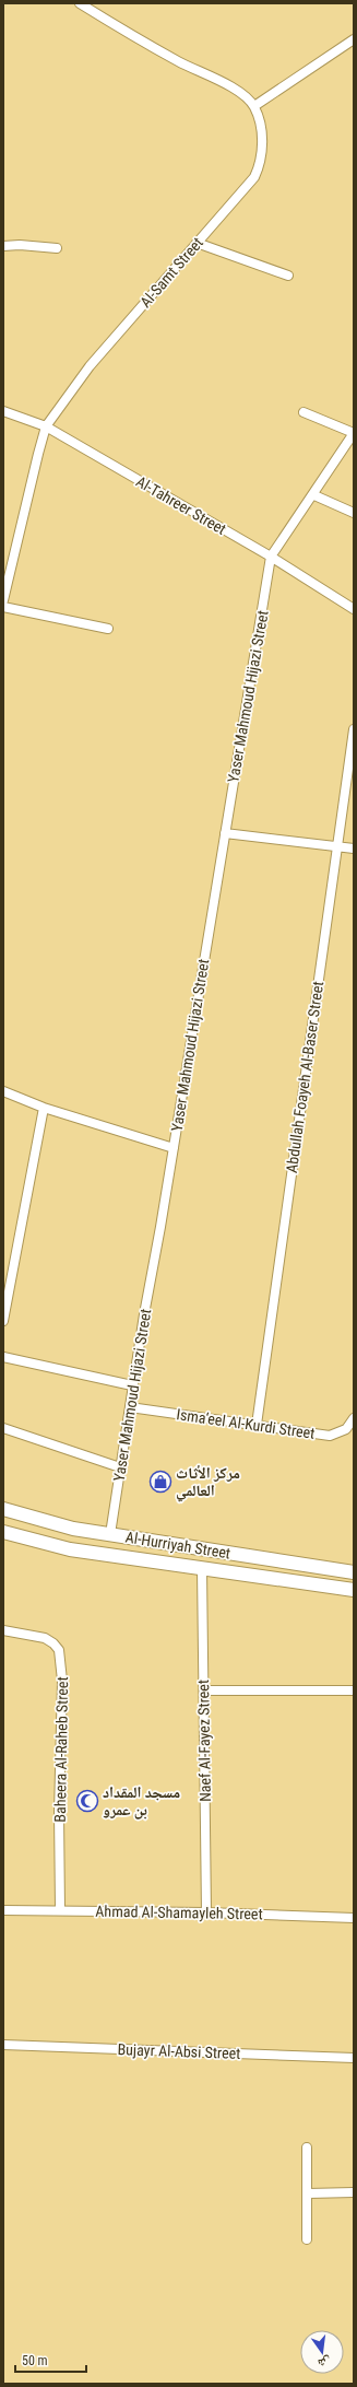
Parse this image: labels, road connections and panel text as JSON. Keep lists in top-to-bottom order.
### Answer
{
  "streets": {
    "highway": ["Al-Hurriyah Street"],
    "street": [
      "Al-Samt Street",
      "Al-Tahreer Street",
      "Yaser Mahmoud Hijazi Street",
      "Abdullah Foayeh Al-Baser Street",
      "Isma‘eel Al-Kurdi Street",
      "Naef Al-Fayez Street",
      "Baheera Al-Raheb Street",
      "Ahmad Al-Shamayleh Street",
      "Bujayr Al-Absi Street"
    ]
  },
  "crossings": [
    ["Al-Samt Street", "Al-Tahreer Street"],
    ["Al-Tahreer Street", "Yaser Mahmoud Hijazi Street"],
    ["Yaser Mahmoud Hijazi Street", "Isma‘eel Al-Kurdi Street"],
    ["Yaser Mahmoud Hijazi Street", "Al-Hurriyah Street"],
    ["Abdullah Foayeh Al-Baser Street", "Isma‘eel Al-Kurdi Street"],
    ["Al-Hurriyah Street", "Naef Al-Fayez Street"],
    ["Naef Al-Fayez Street", "Ahmad Al-Shamayleh Street"],
    ["Baheera Al-Raheb Street", "Ahmad Al-Shamayleh Street"]
  ],
  "places": {
    "shop": ["مركز الأثاث العالمي"],
    "mosque": ["مسجد المقداد بن عمرو"]
  },
  "scale_bar": "50 m",
  "north": "bottom"
}
